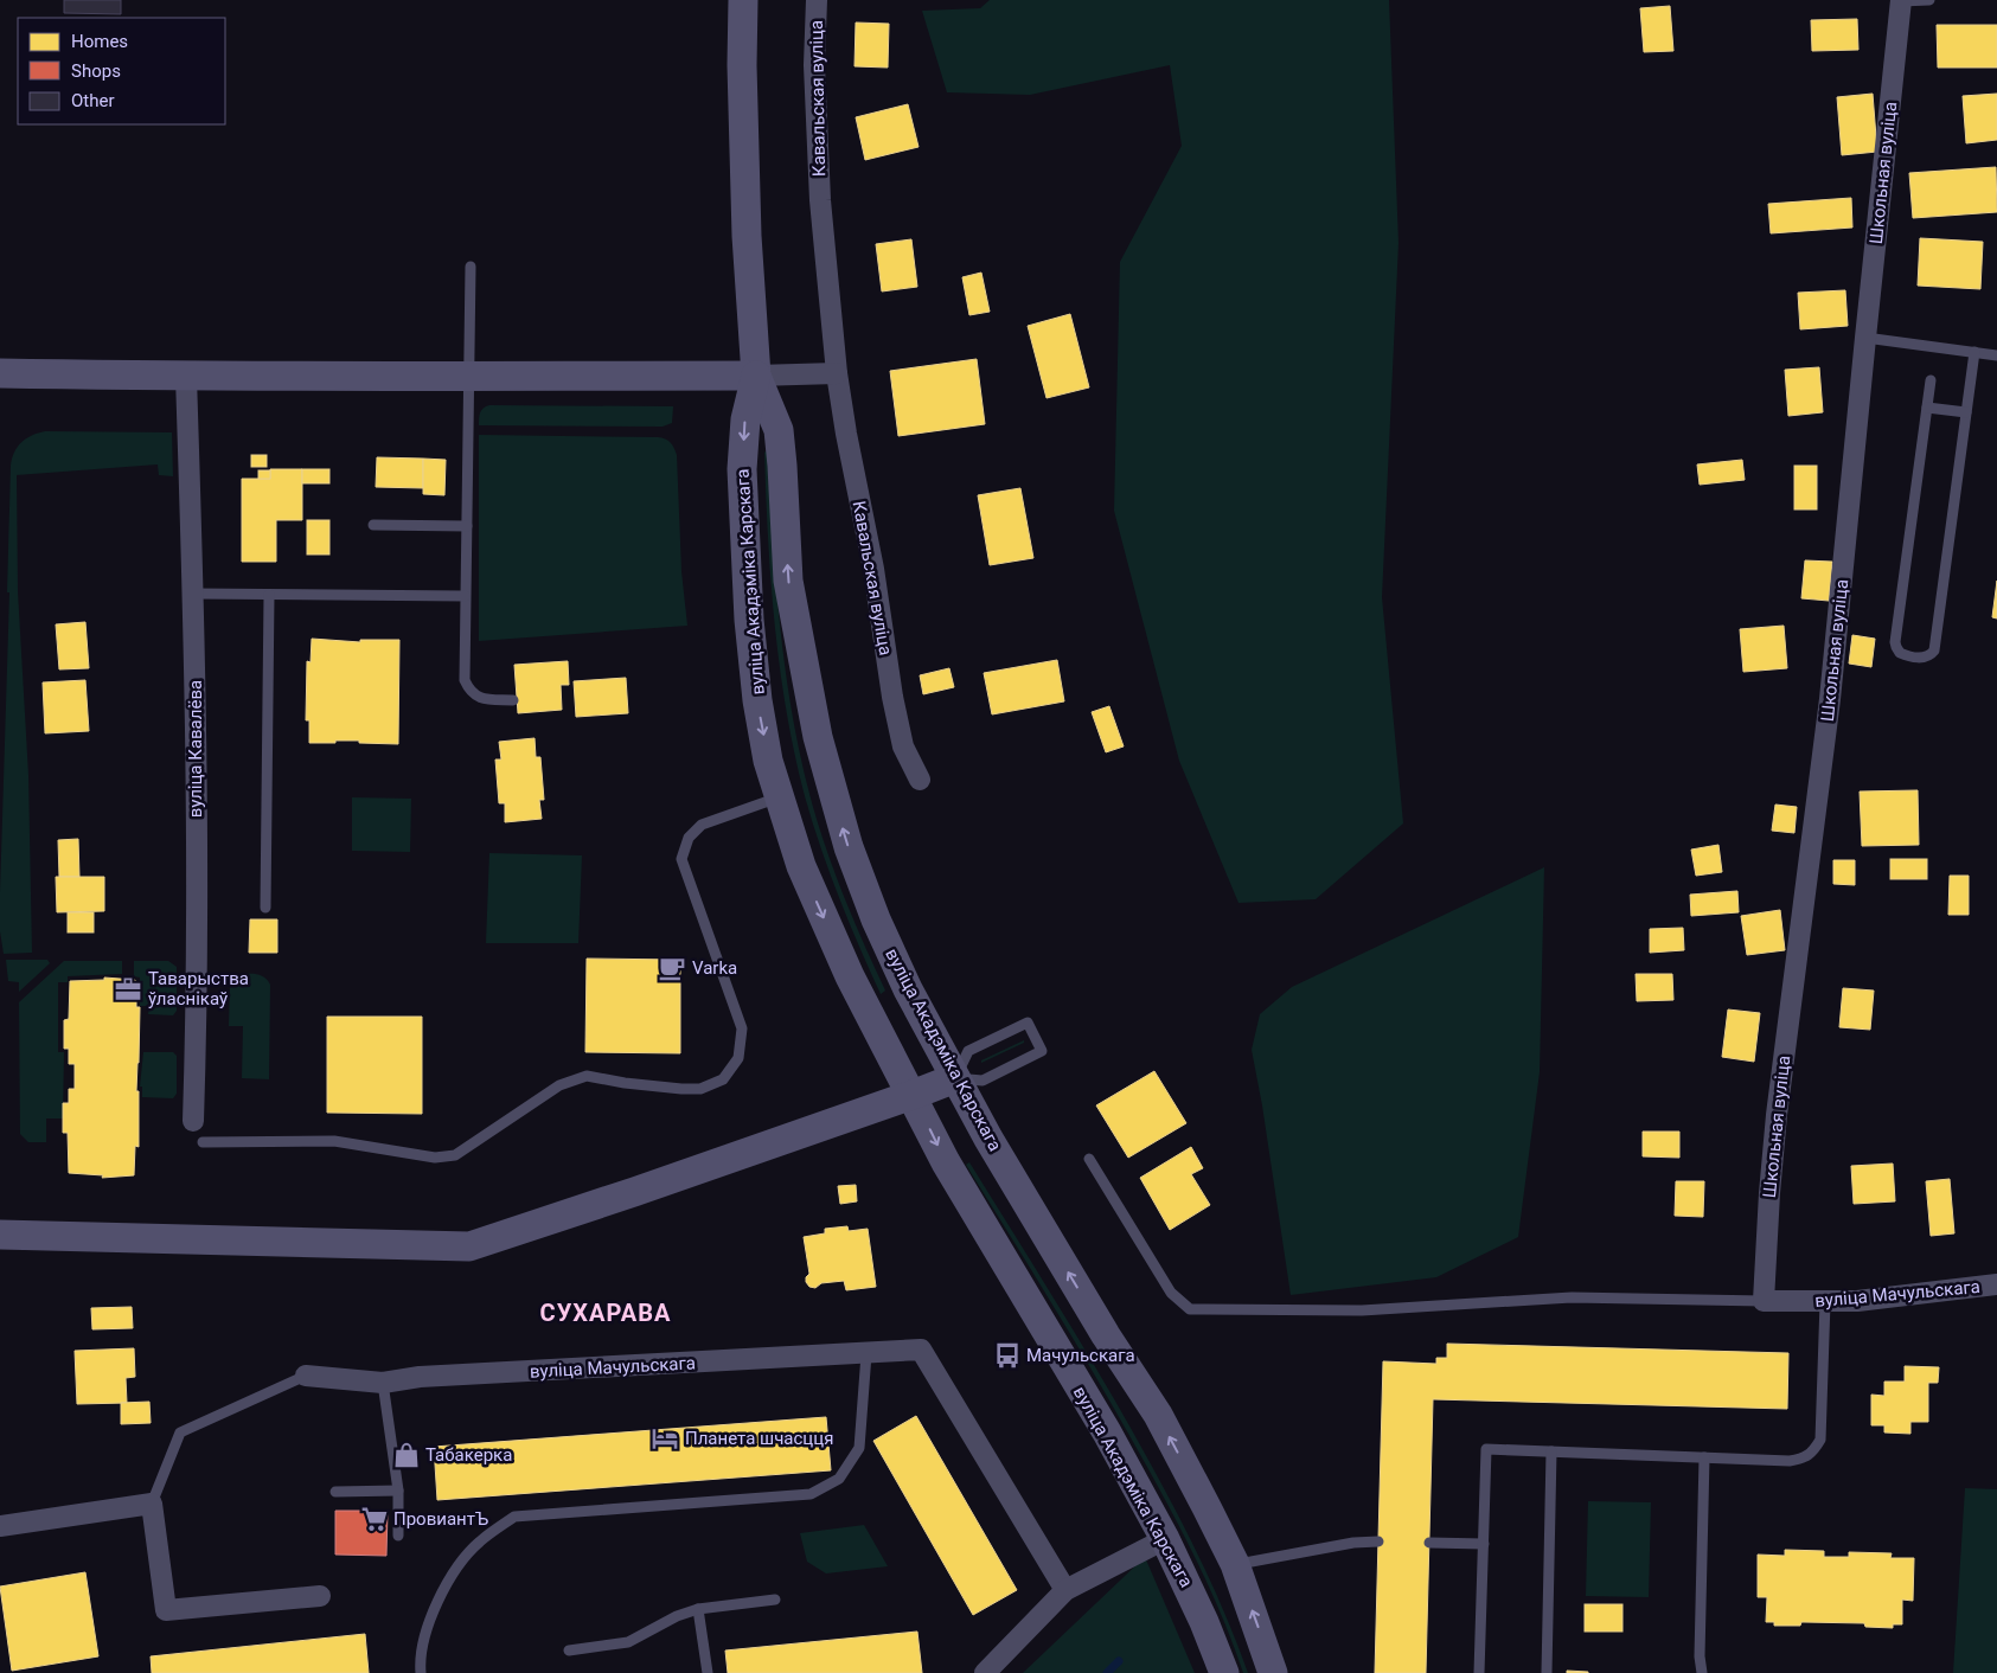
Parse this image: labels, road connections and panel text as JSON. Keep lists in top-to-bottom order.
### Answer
{
  "streets": {
    "main road": ["вуліца Акадэміка Карскага"],
    "street": [
      "Кавальская вуліца",
      "Школьная вуліца",
      "вуліца Кавалёва",
      "вуліца Мачульскага"
    ]
  },
  "crossings": [
    ["Школьная вуліца", "вуліца Мачульскага"]
  ],
  "districts": ["СУХАРАВА"],
  "places": {
    "cafe": ["Varka"],
    "office": ["Таварыства ўласнікаў"],
    "bus stop": ["Мачульскага"],
    "hotel": ["Планета шчасцця"],
    "shop": ["Табакерка"],
    "supermarket": ["ПровиантЪ"]
  },
  "legend": ["Homes", "Shops", "Other"]
}
